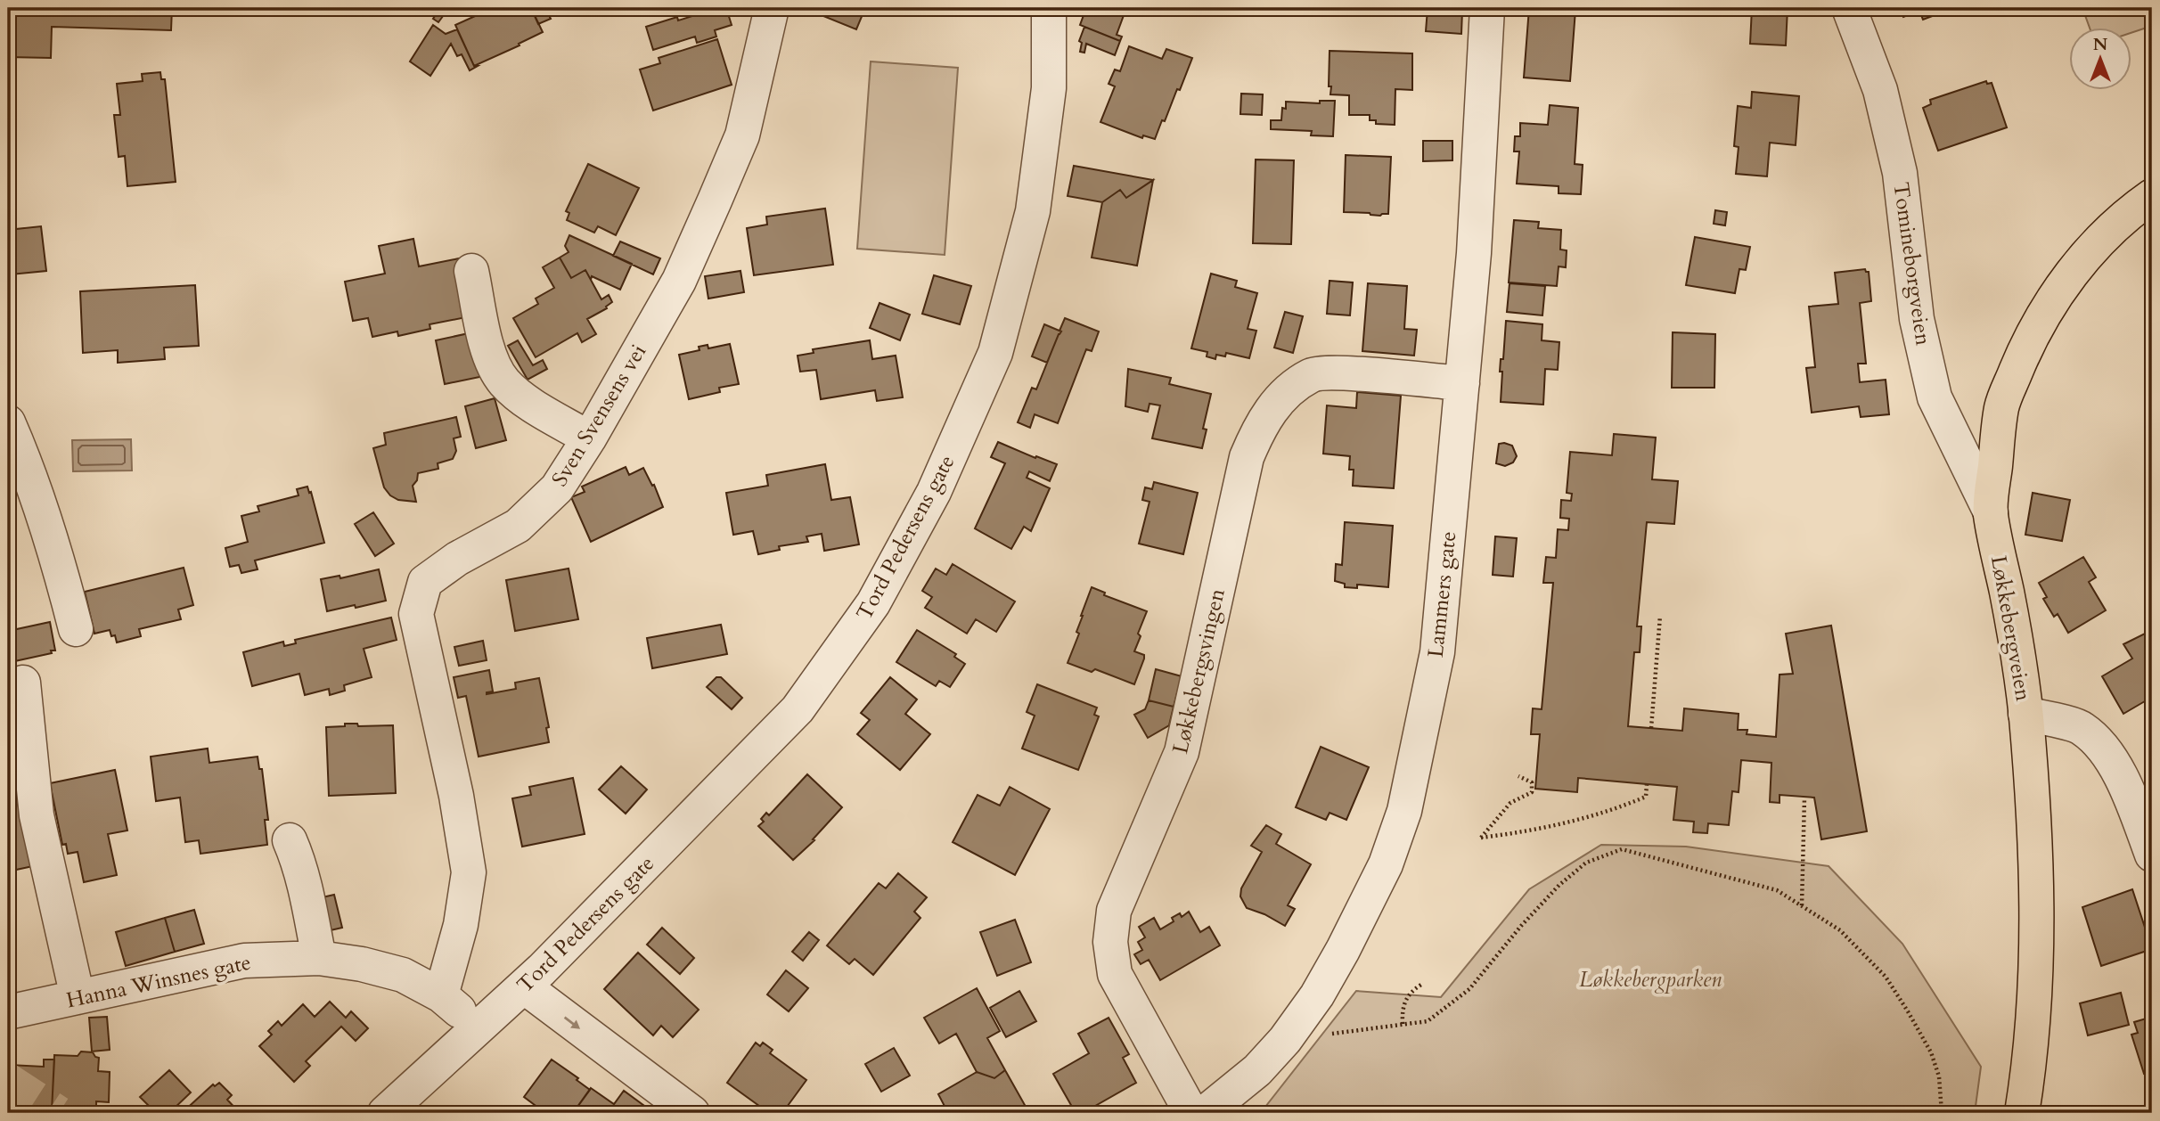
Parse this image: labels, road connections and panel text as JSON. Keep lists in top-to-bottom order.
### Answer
{
  "streets": {
    "main road": ["Løkkebergveien"],
    "street": [
      "Tomineborgveien",
      "Sven Svensens vei",
      "Tord Pedersens gate",
      "Lammers gate",
      "Løkkebergsvingen",
      "Hanna Winsnes gate"
    ]
  },
  "crossings": [
    ["Tomineborgveien", "Løkkebergveien"],
    ["Sven Svensens vei", "Hanna Winsnes gate"],
    ["Tord Pedersens gate", "Hanna Winsnes gate"],
    ["Lammers gate", "Løkkebergsvingen"]
  ],
  "parks": ["Løkkebergparken"],
  "north": "top"
}
